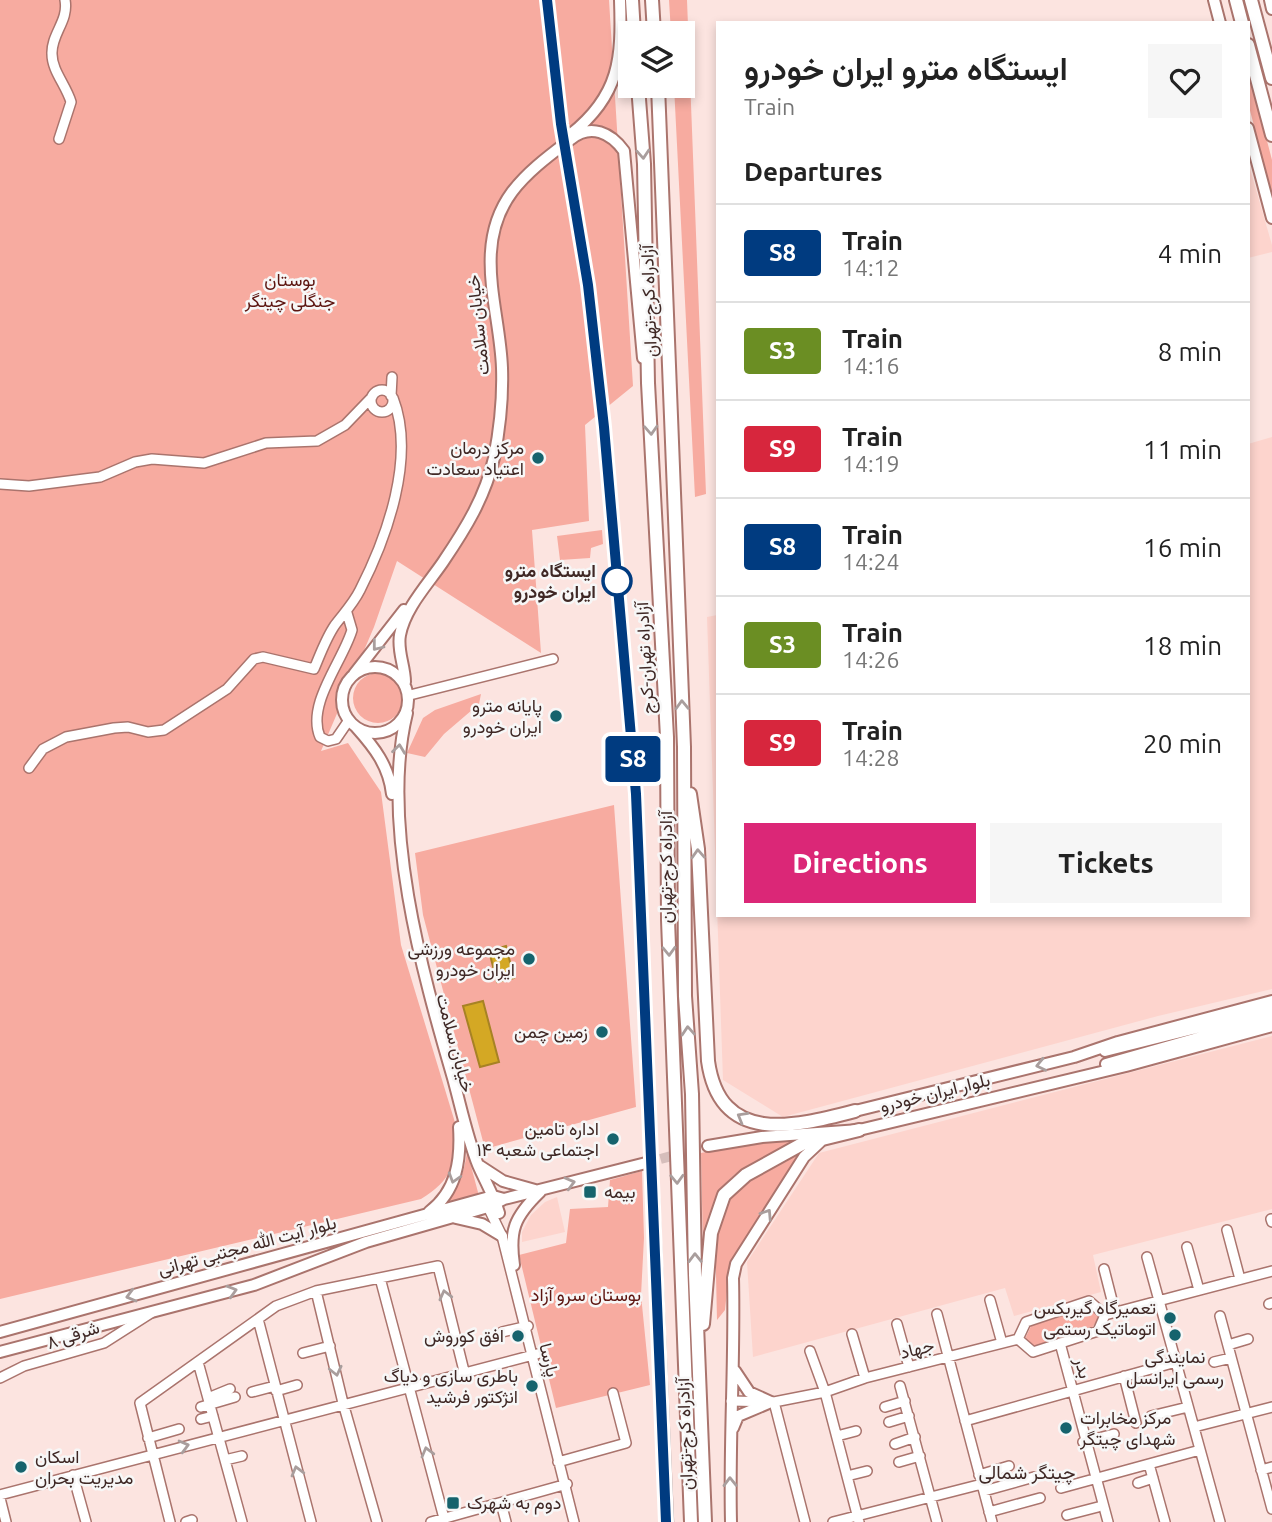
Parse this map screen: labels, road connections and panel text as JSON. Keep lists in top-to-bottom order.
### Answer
{
  "streets": {
    "highway": ["آزادراه کرج-تهران", "آزادراه تهران-کرج"],
    "main road": ["خیابان سلامت", "بلوار ایران خودرو", "بلوار آیت الله مجتبی تهرانی"],
    "street": [
      "۸ شرقی",
      "جهاد",
      "پارسا",
      "بدر"
    ]
  },
  "crossings": [
    ["خیابان سلامت", "آزادراه تهران-کرج"],
    ["خیابان سلامت", "بلوار آیت الله مجتبی تهرانی"],
    ["خیابان سلامت", "پارسا"],
    ["بلوار آیت الله مجتبی تهرانی", "۸ شرقی"],
    ["بلوار آیت الله مجتبی تهرانی", "پارسا"]
  ],
  "one_way": ["آزادراه کرج-تهران", "آزادراه تهران-کرج"],
  "districts": ["چیتگر شمالی"],
  "parks": ["بوستان جنگلی چیتگر", "بوستان سرو آزاد"],
  "places": {
    "other": [
      "مرکز درمان اعتیاد سعادت",
      "ایستگاه مترو ایران خودرو",
      "پایانه مترو ایران خودرو",
      "مجموعه ورزشی ایران خودرو",
      "زمین چمن",
      "اداره تامین اجتماعی شعبه ۱۴",
      "تعمیرگاه گیربکس اتوماتیک رستمی",
      "نمایندگی رسمی ایرانسل",
      "افق کوروش",
      "باطری سازی و دیاگ انژکتور فرشید",
      "مرکز مخابرات شهدای چیتگر",
      "اسکان مدیریت بحران"
    ],
    "transit": ["بیمه", "دوم به شهرک"]
  },
  "page": {
    "on_map": "S8",
    "heading": [
      ["ایستگاه مترو ایران خودرو", "Train"],
      "Departures"
    ],
    "list": [
      {
        "mark": "S8",
        "name": "Train",
        "note": "14:12",
        "value": "4 min"
      },
      {
        "mark": "S3",
        "name": "Train",
        "note": "14:16",
        "value": "8 min"
      },
      {
        "mark": "S9",
        "name": "Train",
        "note": "14:19",
        "value": "11 min"
      },
      {
        "mark": "S8",
        "name": "Train",
        "note": "14:24",
        "value": "16 min"
      },
      {
        "mark": "S3",
        "name": "Train",
        "note": "14:26",
        "value": "18 min"
      },
      {
        "mark": "S9",
        "name": "Train",
        "note": "14:28",
        "value": "20 min"
      }
    ],
    "buttons": ["Directions", "Tickets"]
  }
}
